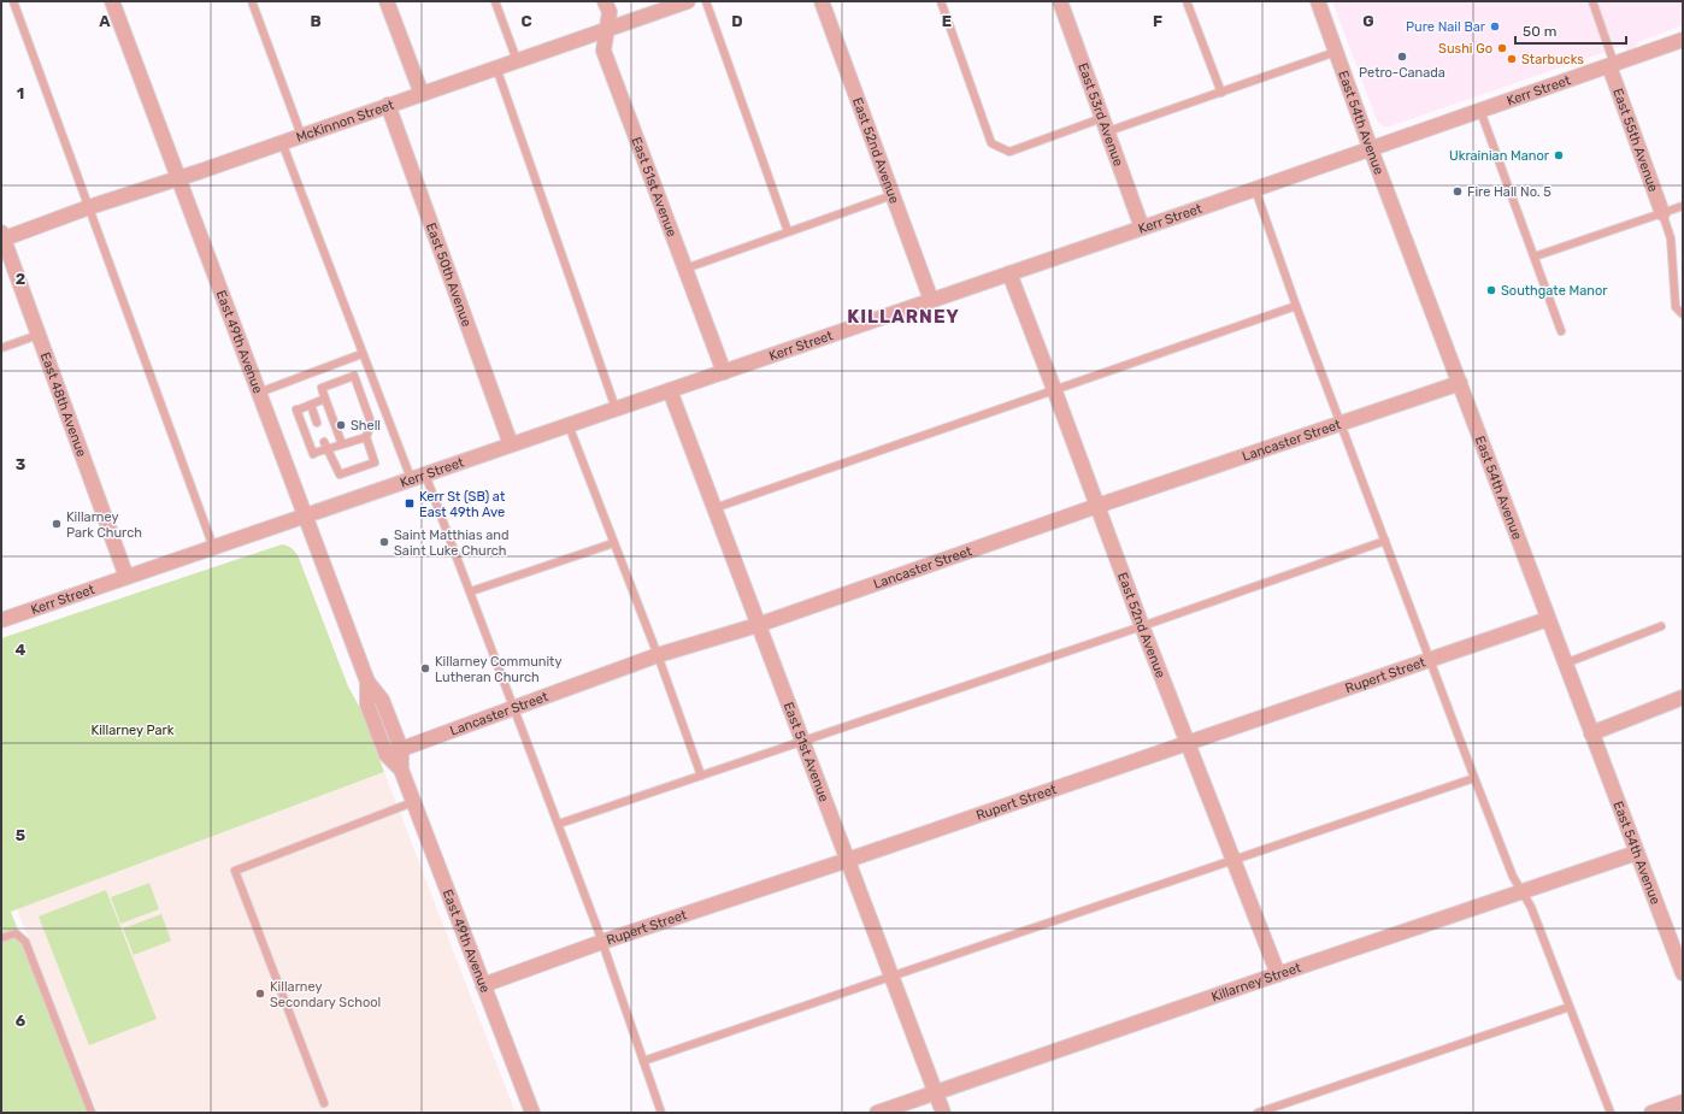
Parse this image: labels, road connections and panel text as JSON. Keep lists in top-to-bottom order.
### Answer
{
  "streets": {
    "street": [
      "Kerr Street",
      "East 53rd Avenue",
      "McKinnon Street",
      "East 54th Avenue",
      "East 55th Avenue",
      "East 52nd Avenue",
      "East 51st Avenue",
      "East 50th Avenue",
      "East 49th Avenue",
      "East 48th Avenue",
      "Lancaster Street",
      "Rupert Street",
      "Killarney Street"
    ]
  },
  "crossings": [
    ["Kerr Street", "East 53rd Avenue"],
    ["Kerr Street", "East 54th Avenue"],
    ["Kerr Street", "East 55th Avenue"],
    ["Kerr Street", "East 52nd Avenue"],
    ["Kerr Street", "East 51st Avenue"],
    ["Kerr Street", "East 50th Avenue"],
    ["Kerr Street", "East 49th Avenue"],
    ["Kerr Street", "East 48th Avenue"],
    ["McKinnon Street", "East 51st Avenue"],
    ["McKinnon Street", "East 50th Avenue"],
    ["McKinnon Street", "East 49th Avenue"],
    ["McKinnon Street", "East 48th Avenue"],
    ["East 54th Avenue", "Lancaster Street"],
    ["East 54th Avenue", "Rupert Street"],
    ["East 54th Avenue", "Killarney Street"],
    ["East 52nd Avenue", "Lancaster Street"],
    ["East 52nd Avenue", "Rupert Street"],
    ["East 52nd Avenue", "Killarney Street"],
    ["East 51st Avenue", "Lancaster Street"],
    ["East 51st Avenue", "Rupert Street"],
    ["East 51st Avenue", "Killarney Street"],
    ["East 49th Avenue", "Lancaster Street"],
    ["East 49th Avenue", "Rupert Street"]
  ],
  "districts": ["KILLARNEY"],
  "parks": ["Killarney Park"],
  "places": {
    "other": [
      "Pure Nail Bar",
      "Sushi Go",
      "Petro-Canada",
      "Starbucks",
      "Ukrainian Manor",
      "Fire Hall No. 5",
      "Southgate Manor",
      "Shell",
      "Killarney Park Church",
      "Saint Matthias and Saint Luke Church",
      "Killarney Community Lutheran Church",
      "Killarney Secondary School"
    ],
    "transit": ["Kerr St (SB) at East 49th Ave"]
  },
  "scale_bar": "50 m",
  "grid": {
    "columns": [
      "A",
      "B",
      "C",
      "D",
      "E",
      "F",
      "G"
    ],
    "rows": [
      "1",
      "2",
      "3",
      "4",
      "5",
      "6"
    ]
  }
}
